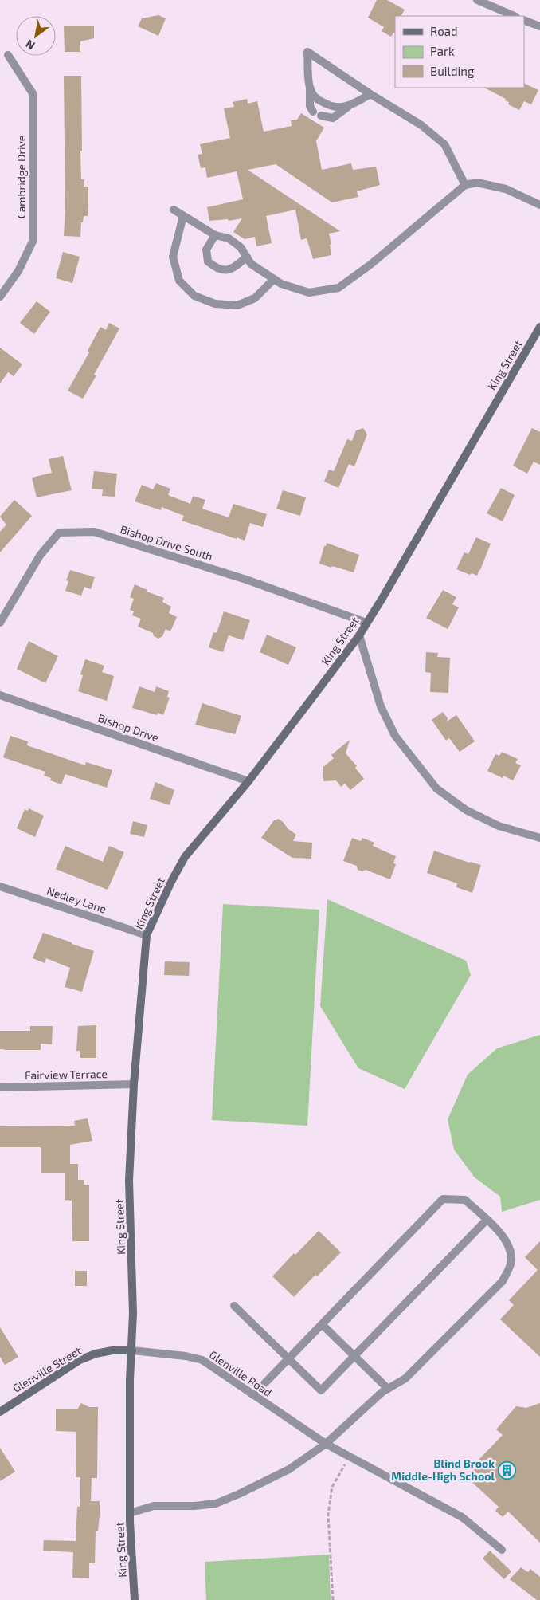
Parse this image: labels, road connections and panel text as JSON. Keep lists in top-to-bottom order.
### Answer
{
  "streets": {
    "main road": ["King Street", "Glenville Street"],
    "street": [
      "Cambridge Drive",
      "Bishop Drive South",
      "Bishop Drive",
      "Nedley Lane",
      "Fairview Terrace",
      "Glenville Road"
    ]
  },
  "crossings": [
    ["King Street", "Bishop Drive South"],
    ["King Street", "Bishop Drive"],
    ["King Street", "Nedley Lane"],
    ["King Street", "Fairview Terrace"],
    ["King Street", "Glenville Street"],
    ["King Street", "Glenville Road"],
    ["Glenville Street", "Glenville Road"]
  ],
  "places": {
    "building": ["Blind Brook Middle-High School"]
  },
  "legend": ["Road", "Park", "Building"],
  "north": "bottom left"
}
